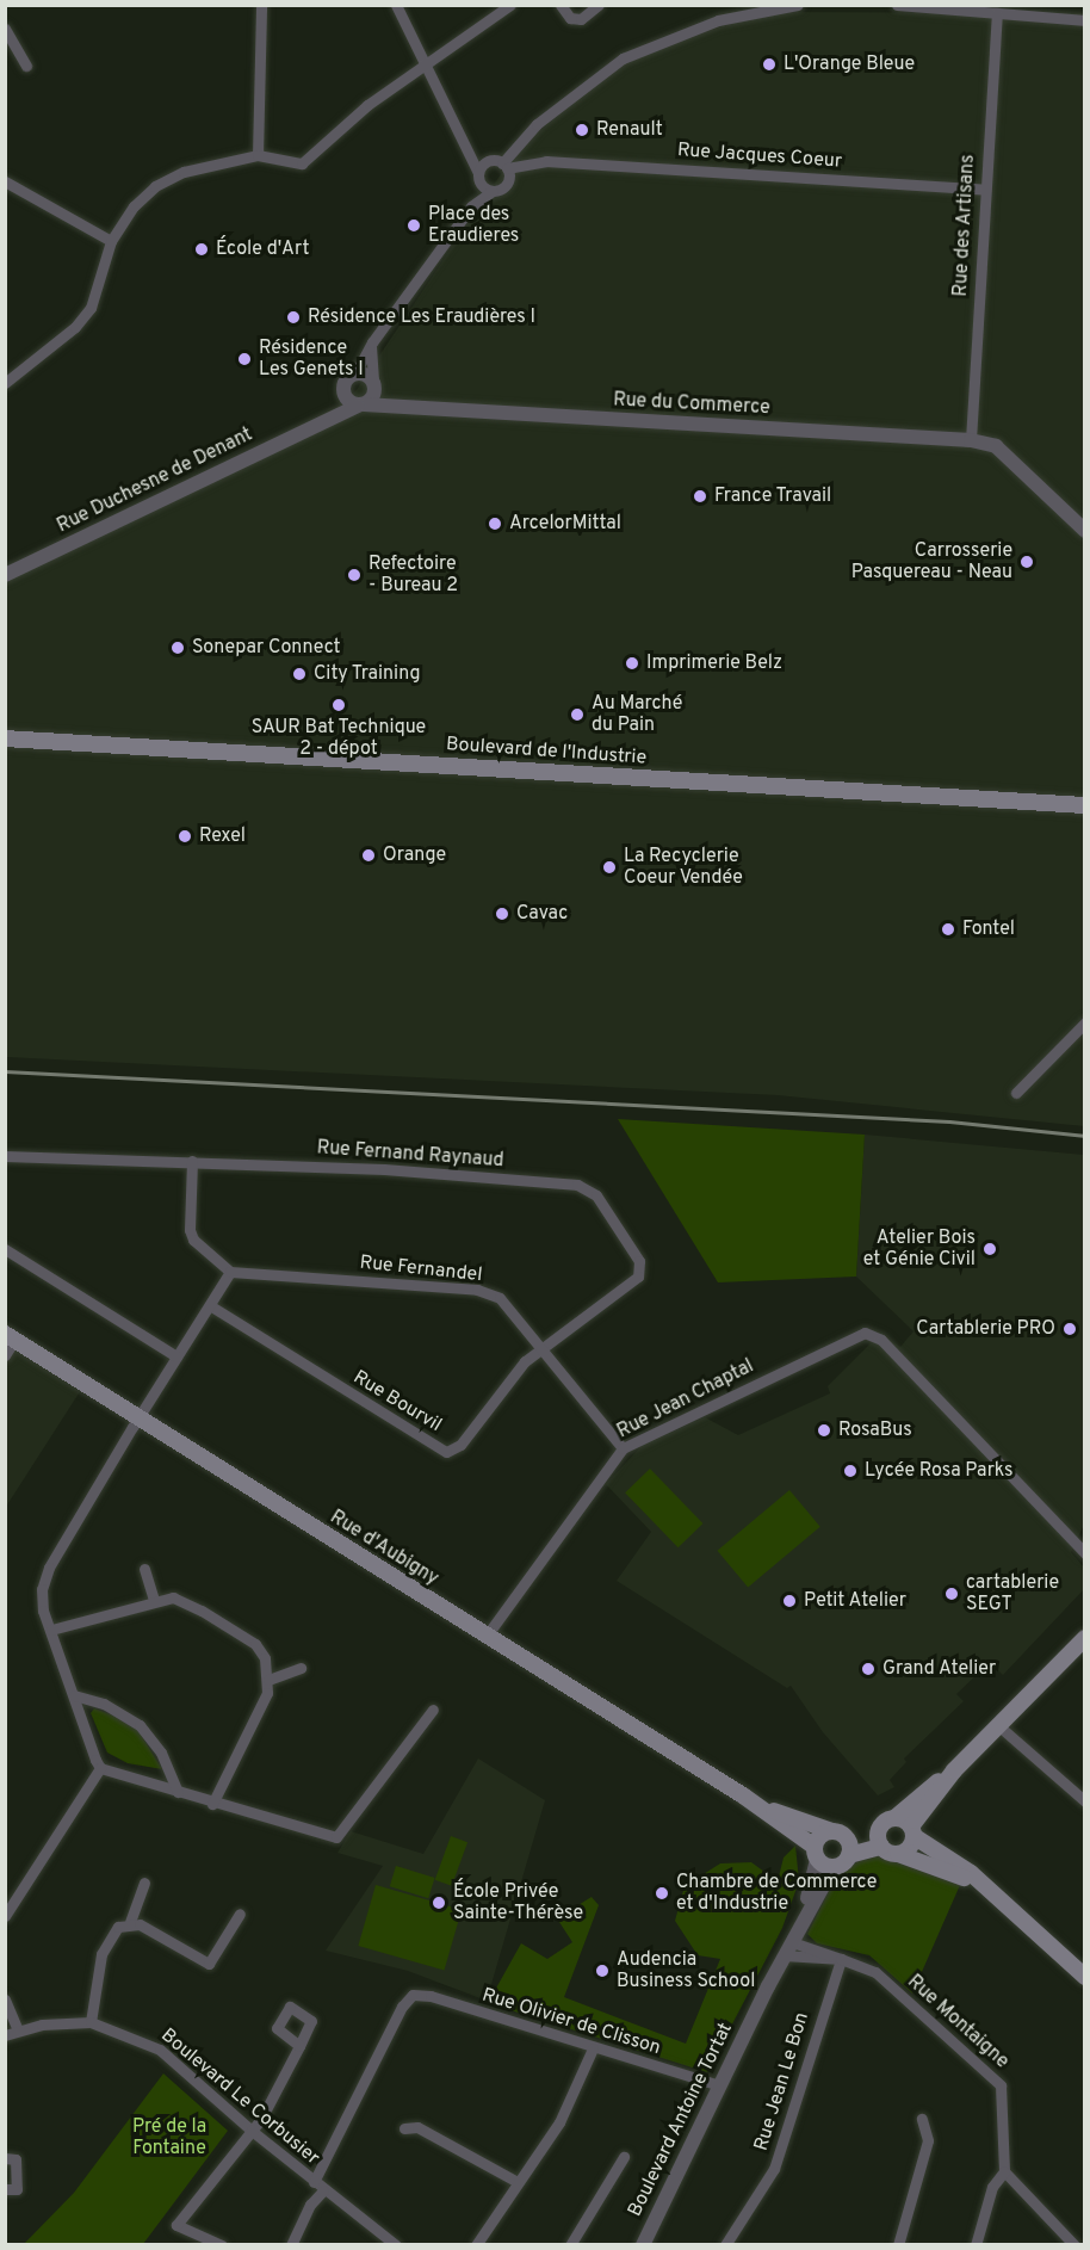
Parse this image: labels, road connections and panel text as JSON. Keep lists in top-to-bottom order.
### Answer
{
  "streets": {
    "main road": ["Boulevard de l'Industrie", "Rue d'Aubigny"],
    "street": [
      "Rue Jacques Coeur",
      "Rue des Artisans",
      "Rue du Commerce",
      "Rue Duchesne de Denant",
      "Rue Fernand Raynaud",
      "Rue Fernandel",
      "Rue Jean Chaptal",
      "Rue Bourvil",
      "Rue Olivier de Clisson",
      "Rue Montaigne",
      "Rue Jean Le Bon",
      "Boulevard Le Corbusier",
      "Boulevard Antoine Tortat"
    ]
  },
  "crossings": [
    ["Rue Jacques Coeur", "Rue des Artisans"],
    ["Rue des Artisans", "Rue du Commerce"],
    ["Rue du Commerce", "Rue Duchesne de Denant"],
    ["Rue Fernand Raynaud", "Rue Fernandel"],
    ["Rue Fernand Raynaud", "Rue Bourvil"],
    ["Rue Fernandel", "Rue Jean Chaptal"],
    ["Rue Fernandel", "Rue Bourvil"],
    ["Rue Jean Chaptal", "Rue d'Aubigny"],
    ["Rue d'Aubigny", "Boulevard Antoine Tortat"],
    ["Rue Olivier de Clisson", "Boulevard Le Corbusier"],
    ["Rue Olivier de Clisson", "Boulevard Antoine Tortat"],
    ["Rue Montaigne", "Rue Jean Le Bon"],
    ["Rue Montaigne", "Boulevard Antoine Tortat"]
  ],
  "parks": ["Pré de la Fontaine"],
  "places": [
    "L'Orange Bleue",
    "Renault",
    "Place des Eraudieres",
    "École d'Art",
    "Résidence Les Eraudières I",
    "Résidence Les Genets I",
    "France Travail",
    "ArcelorMittal",
    "Carrosserie Pasquereau - Neau",
    "Refectoire - Bureau 2",
    "Sonepar Connect",
    "Imprimerie Belz",
    "City Training",
    "SAUR Bat Technique 2 - dépot",
    "Au Marché du Pain",
    "Rexel",
    "Orange",
    "La Recyclerie Coeur Vendée",
    "Cavac",
    "Fontel",
    "Atelier Bois et Génie Civil",
    "Cartablerie PRO",
    "RosaBus",
    "Lycée Rosa Parks",
    "cartablerie SEGT",
    "Petit Atelier",
    "Grand Atelier",
    "Chambre de Commerce et d'Industrie",
    "École Privée Sainte-Thérèse",
    "Audencia Business School"
  ]
}
